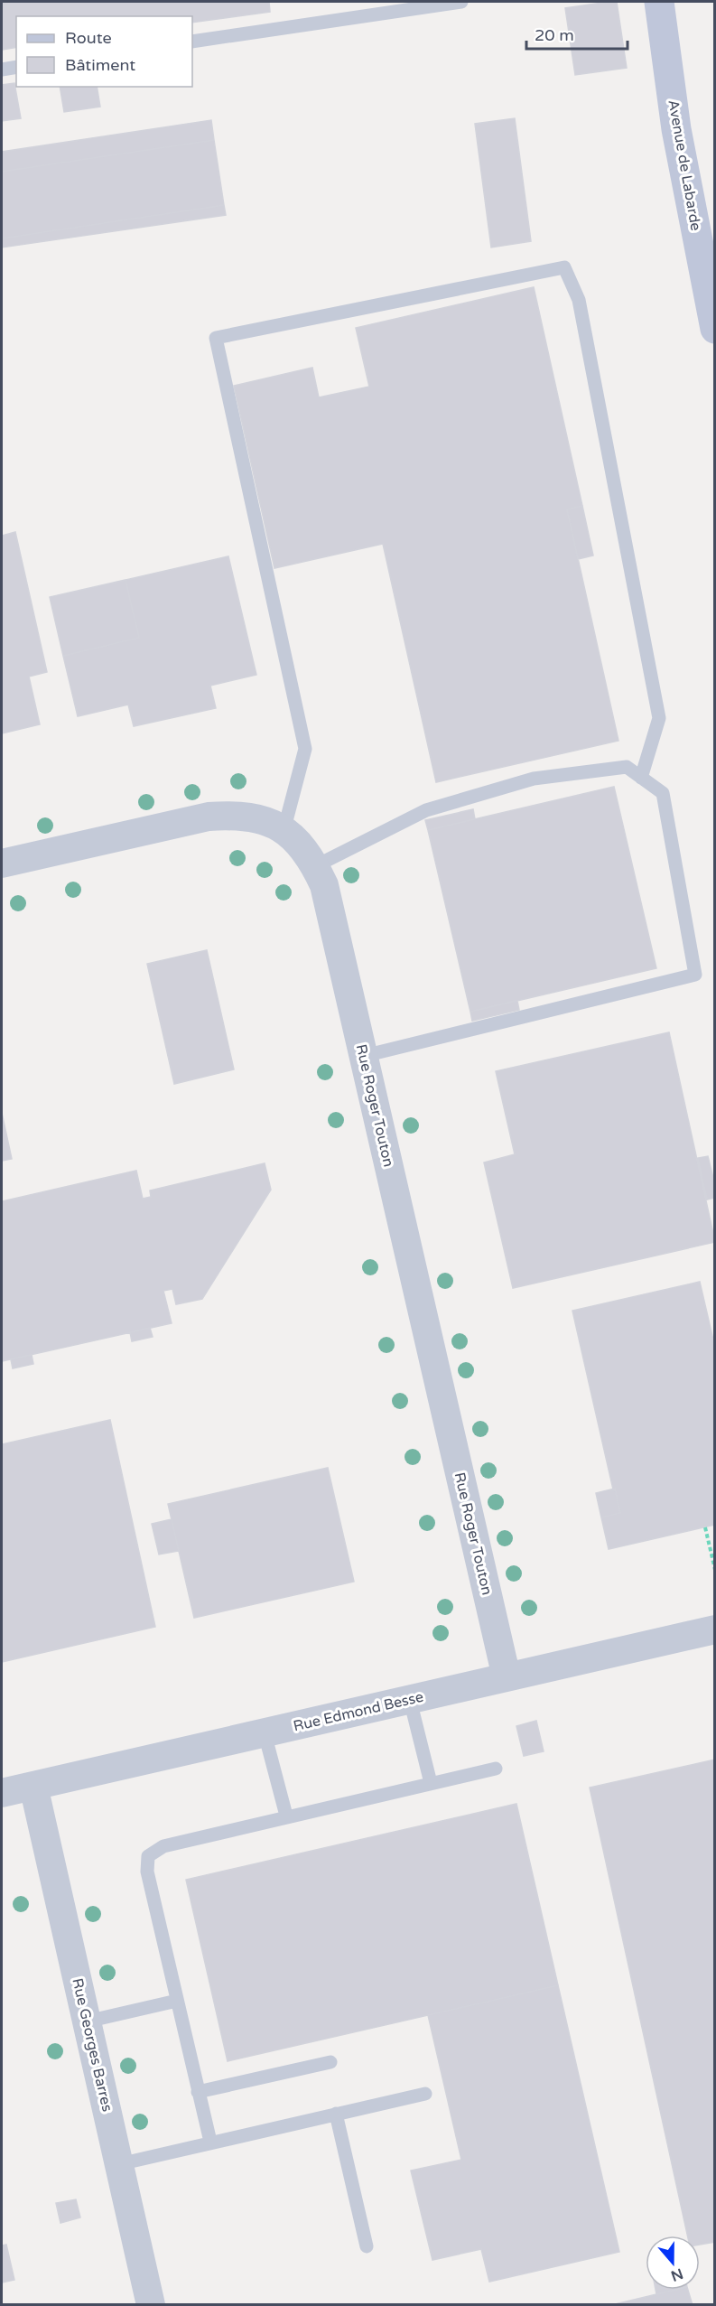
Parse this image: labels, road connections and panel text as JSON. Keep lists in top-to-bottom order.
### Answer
{
  "streets": {
    "main road": ["Avenue de Labarde"],
    "street": ["Rue Roger Touton", "Rue Edmond Besse", "Rue Georges Barres"]
  },
  "crossings": [
    ["Rue Roger Touton", "Rue Edmond Besse"],
    ["Rue Edmond Besse", "Rue Georges Barres"]
  ],
  "legend": ["Route", "Bâtiment"],
  "scale_bar": "20 m",
  "north": "bottom"
}
